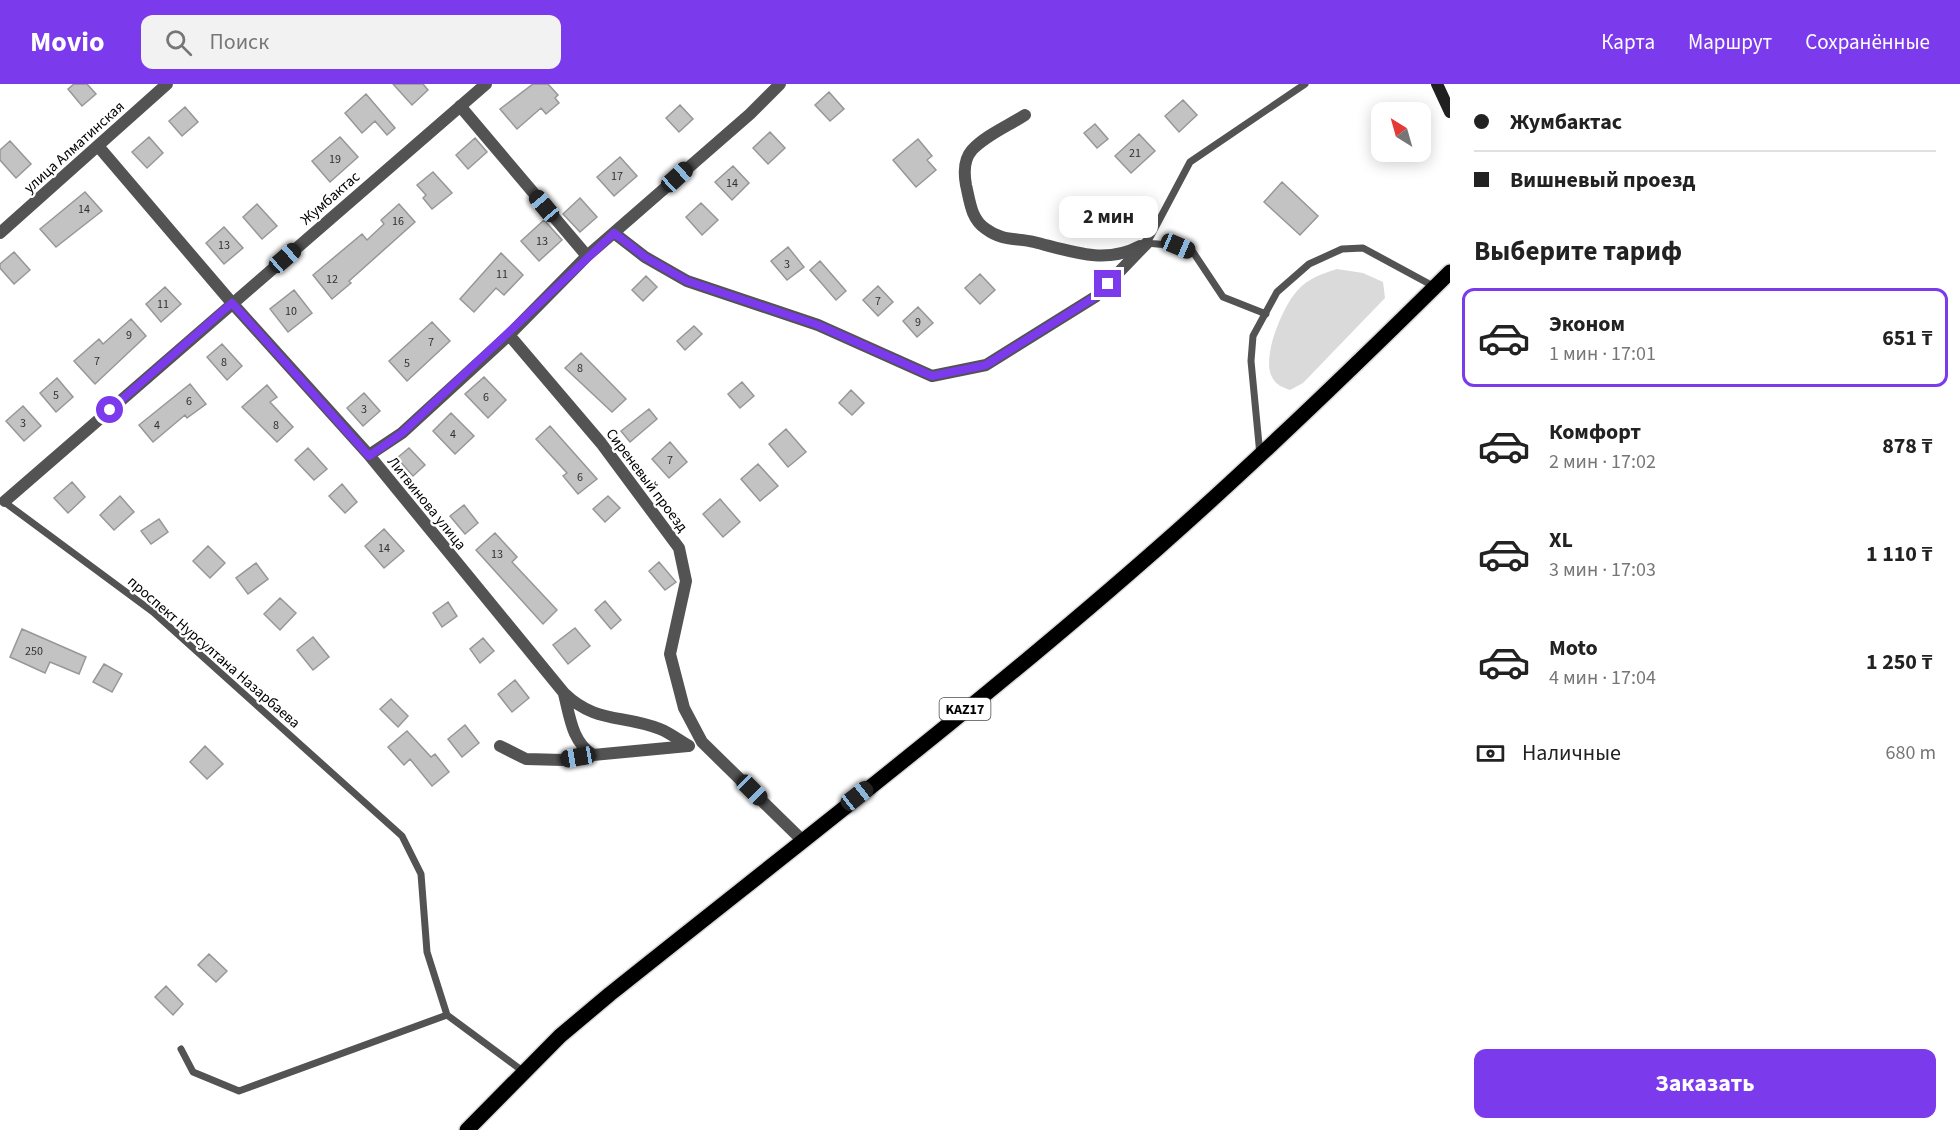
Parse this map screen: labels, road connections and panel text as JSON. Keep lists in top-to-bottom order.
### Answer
{
  "streets": {
    "main road": ["KAZ17"],
    "street": [
      "улица Алматинская",
      "Жумбактас",
      "Сиреневый проезд",
      "Литвинова улица"
    ],
    "lane": ["проспект Нурсултана Назарбаева"]
  },
  "crossings": [
    ["улица Алматинская", "Литвинова улица"],
    ["Жумбактас", "Литвинова улица"],
    ["Жумбактас", "проспект Нурсултана Назарбаева"],
    ["Сиреневый проезд", "KAZ17"]
  ],
  "house_numbers": [
    "21",
    "19",
    "17",
    "14",
    "14",
    "16",
    "13",
    "13",
    "3",
    "11",
    "12",
    "7",
    "11",
    "10",
    "9",
    "9",
    "7",
    "7",
    "8",
    "5",
    "8",
    "5",
    "6",
    "6",
    "3",
    "3",
    "4",
    "8",
    "4",
    "7",
    "6",
    "14",
    "13",
    "250"
  ],
  "north": "top left",
  "page": {
    "header": "Movio",
    "search": "Поиск",
    "nav": ["Карта", "Маршрут", "Сохранённые"],
    "banner": ["Жумбактас", "Вишневый проезд"],
    "bubble": "2 мин",
    "heading": "Выберите тариф",
    "list": [
      {
        "name": "Эконом",
        "note": "1 мин · 17:01",
        "value": "651 ₸"
      },
      {
        "name": "Комфорт",
        "note": "2 мин · 17:02",
        "value": "878 ₸"
      },
      {
        "name": "XL",
        "note": "3 мин · 17:03",
        "value": "1 110 ₸"
      },
      {
        "name": "Moto",
        "note": "4 мин · 17:04",
        "value": "1 250 ₸"
      }
    ],
    "pay": ["Наличные", "680 m"],
    "buttons": "Заказать"
  }
}
